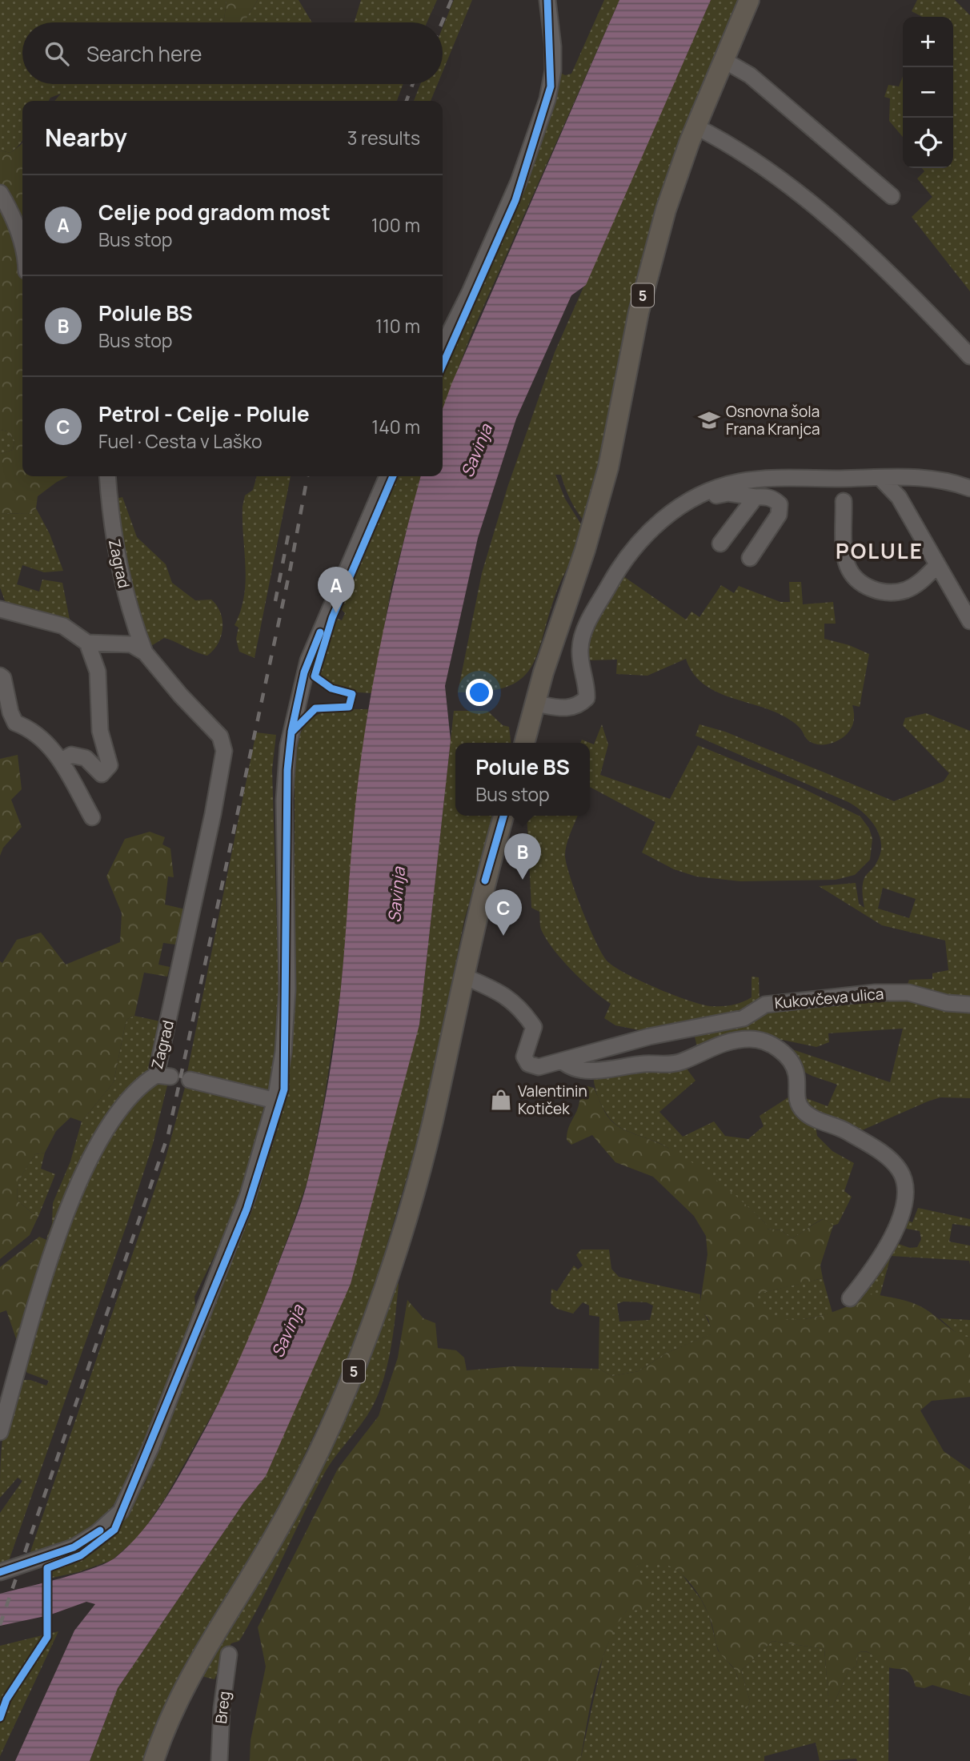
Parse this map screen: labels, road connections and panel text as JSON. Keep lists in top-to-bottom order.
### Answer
{
  "streets": {
    "main road": ["5"],
    "street": ["Zagrad", "Kukovčeva ulica", "Breg"]
  },
  "crossings": [
    ["5", "Kukovčeva ulica"]
  ],
  "districts": ["POLULE"],
  "water": ["Savinja"],
  "places": {
    "school or university": ["Osnovna šola Frana Kranjca"],
    "shop": ["Valentinin Kotiček"]
  },
  "page": {
    "map_buttons": ["+", "−"],
    "search": "Search here",
    "heading": ["Nearby", "3 results"],
    "list": [
      {
        "mark": "A",
        "name": "Celje pod gradom most",
        "note": "Bus stop",
        "value": "100 m"
      },
      {
        "mark": "B",
        "name": "Polule BS",
        "note": "Bus stop",
        "value": "110 m"
      },
      {
        "mark": "C",
        "name": "Petrol - Celje - Polule",
        "note": "Fuel · Cesta v Laško",
        "value": "140 m"
      }
    ],
    "pins": ["A", "B", "C"],
    "popup": ["Polule BS", "Bus stop"]
  }
}
